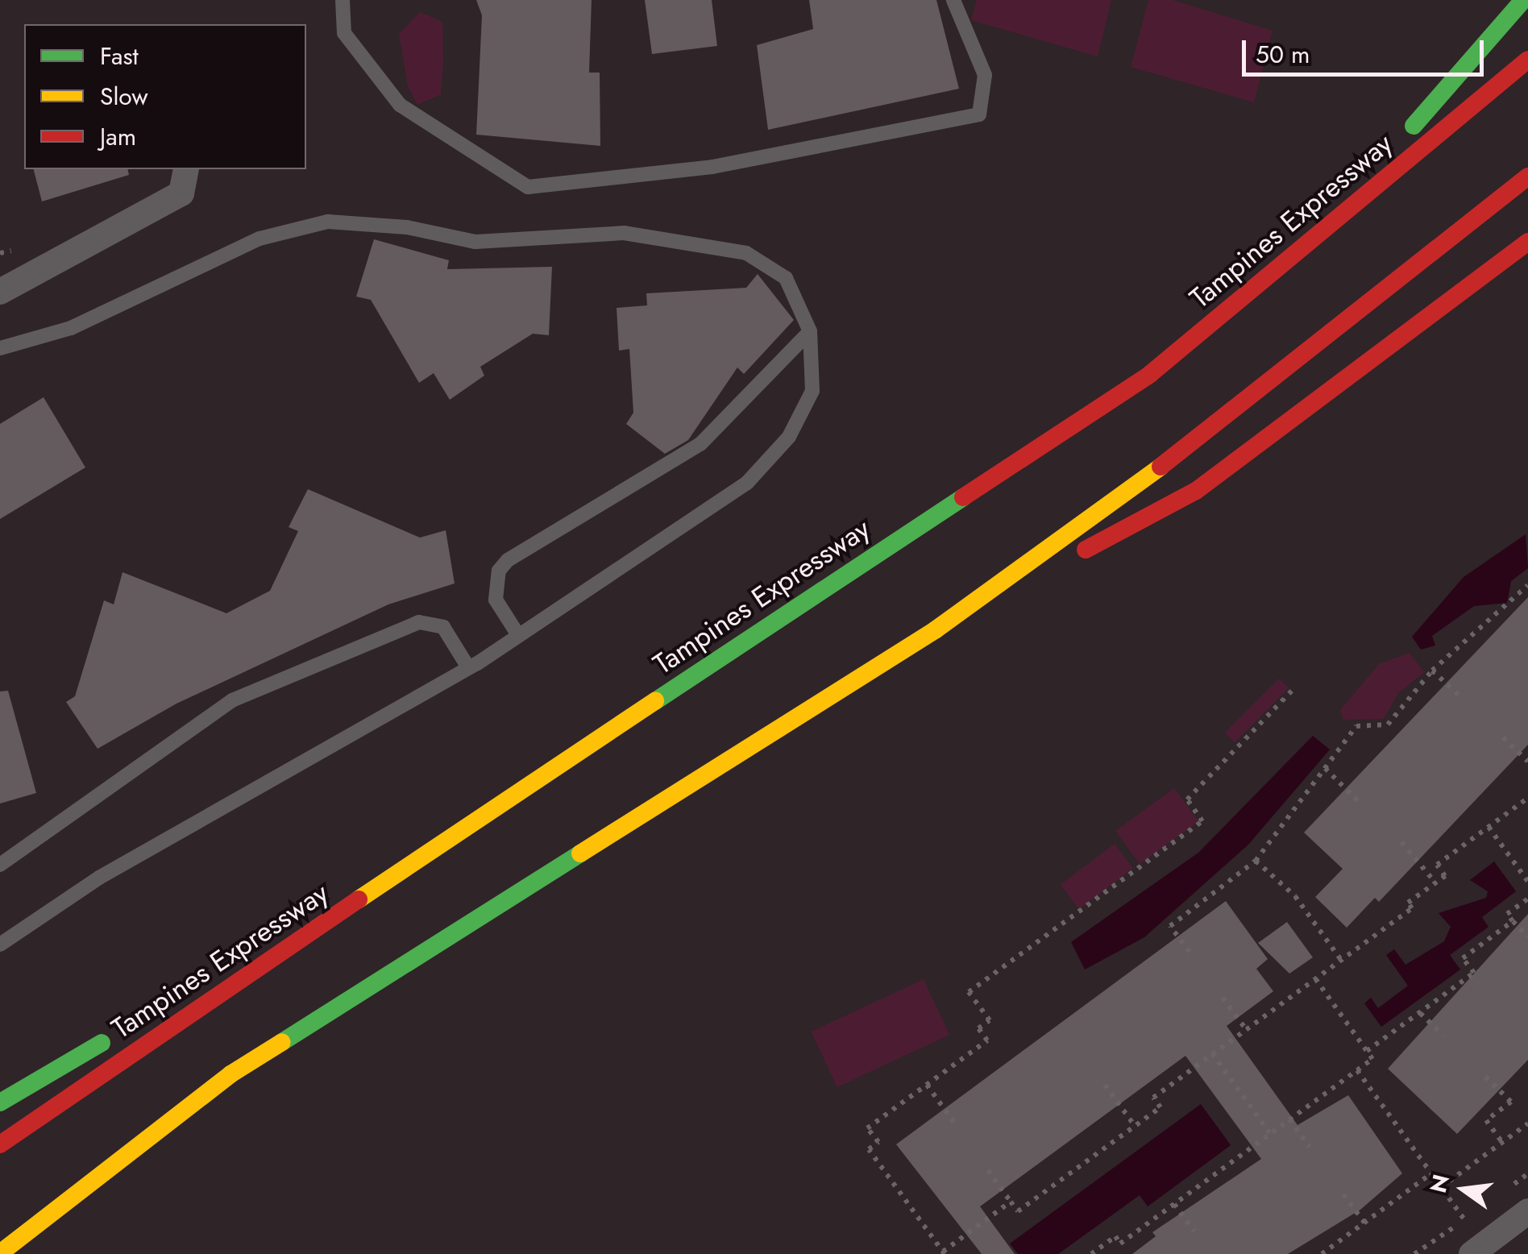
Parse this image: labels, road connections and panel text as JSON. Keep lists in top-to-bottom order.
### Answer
{
  "streets": {
    "highway": ["Tampines Expressway"]
  },
  "legend": ["Fast", "Slow", "Jam"],
  "scale_bar": "50 m",
  "north": "left"
}
